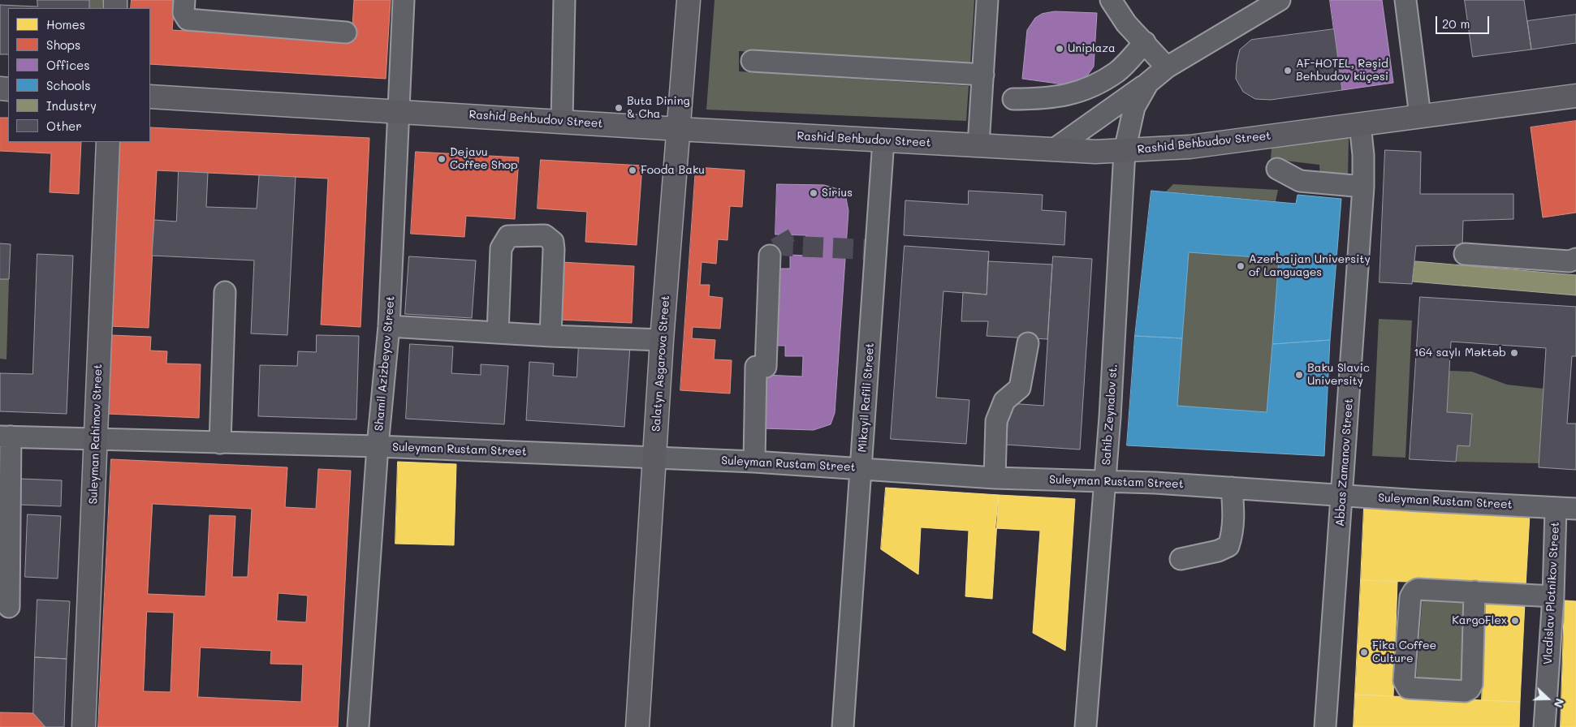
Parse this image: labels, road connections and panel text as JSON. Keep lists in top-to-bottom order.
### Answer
{
  "streets": {
    "main road": ["Rashid Behbudov Street", "Salatyn Asgarova Street", "Suleyman Rahimov Street"],
    "street": [
      "Shamil Azizbeyov Street",
      "Mikayil Rafili Street",
      "Sahib Zeynalov st.",
      "Suleyman Rustam Street",
      "Abbas Zamanov Street",
      "Vladislav Plotnikov Street"
    ]
  },
  "crossings": [
    ["Rashid Behbudov Street", "Shamil Azizbeyov Street"],
    ["Rashid Behbudov Street", "Salatyn Asgarova Street"],
    ["Rashid Behbudov Street", "Mikayil Rafili Street"],
    ["Rashid Behbudov Street", "Sahib Zeynalov st."],
    ["Rashid Behbudov Street", "Abbas Zamanov Street"],
    ["Shamil Azizbeyov Street", "Suleyman Rustam Street"],
    ["Salatyn Asgarova Street", "Suleyman Rustam Street"],
    ["Mikayil Rafili Street", "Suleyman Rustam Street"],
    ["Sahib Zeynalov st.", "Suleyman Rustam Street"],
    ["Suleyman Rahimov Street", "Suleyman Rustam Street"],
    ["Suleyman Rustam Street", "Abbas Zamanov Street"],
    ["Suleyman Rustam Street", "Vladislav Plotnikov Street"]
  ],
  "places": [
    "Uniplaza",
    "AF-HOTEL, Rəşid Behbudov küçəsi",
    "Buta Dining & Cha",
    "Dejavu Coffee Shop",
    "Fooda Baku",
    "Sirius",
    "Azerbaijan University of Languages",
    "164 saylı Məktəb",
    "Baku Slavic University",
    "KargoFlex",
    "Fika Coffee Culture"
  ],
  "legend": [
    "Homes",
    "Shops",
    "Offices",
    "Schools",
    "Industry",
    "Other"
  ],
  "scale_bar": "20 m",
  "north": "right"
}
